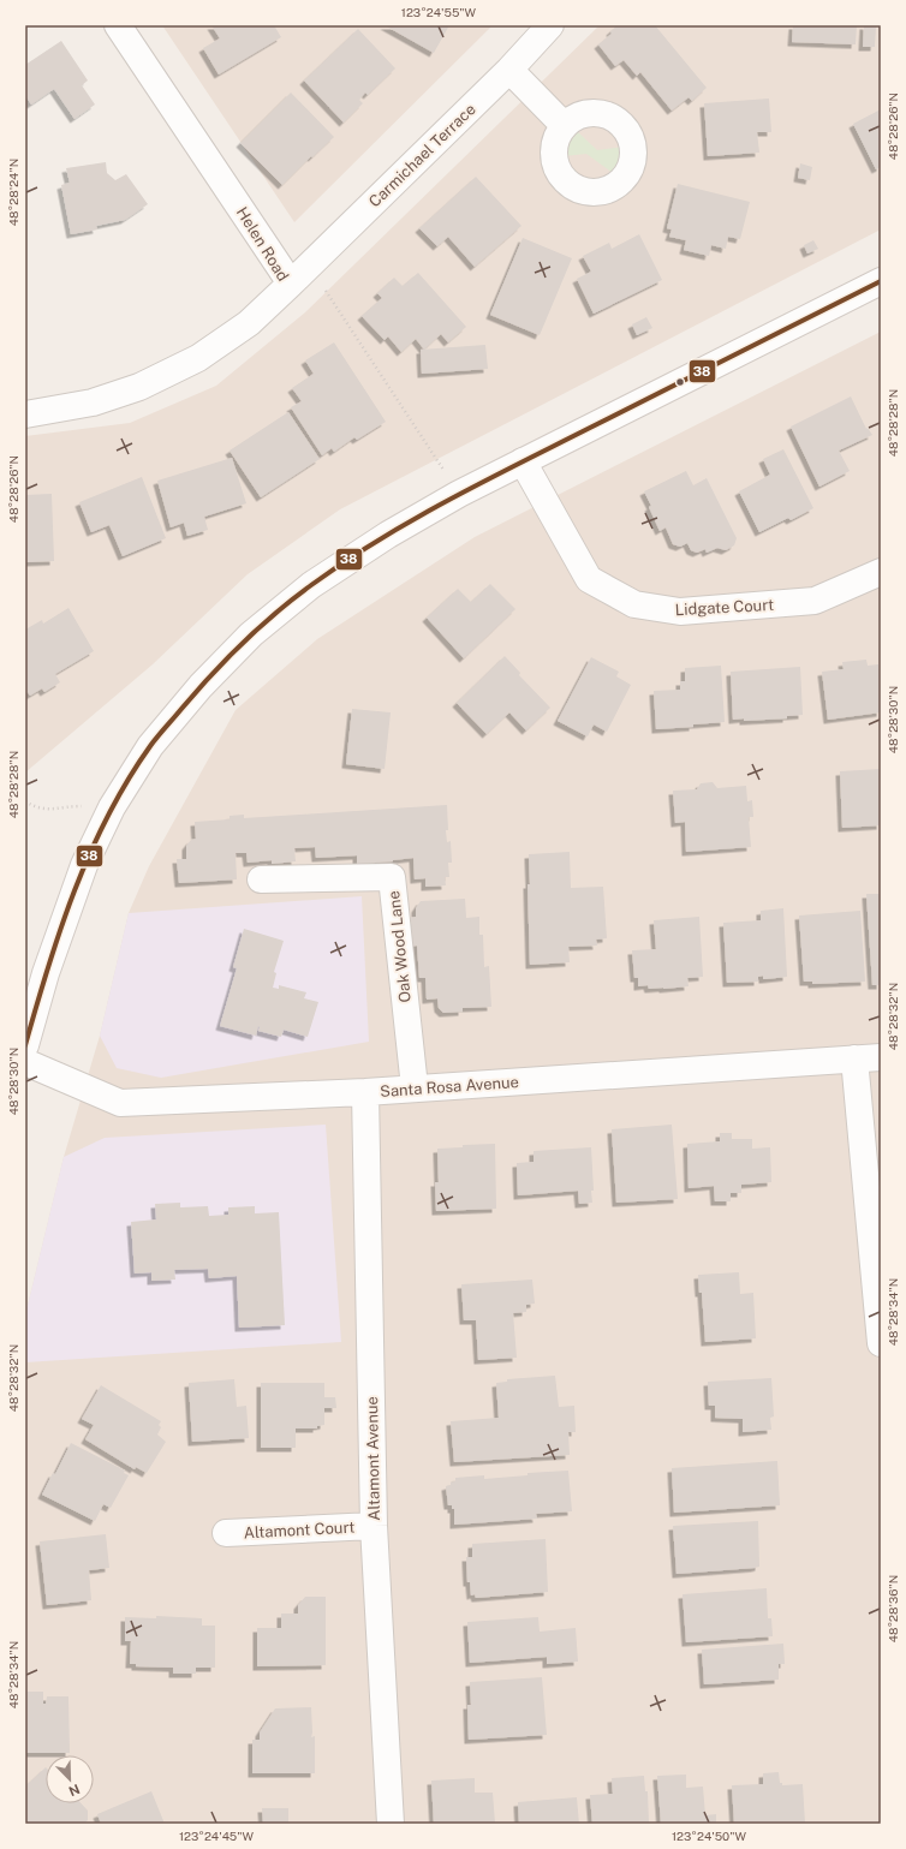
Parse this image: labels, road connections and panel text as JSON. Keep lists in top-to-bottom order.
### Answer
{
  "streets": {
    "street": [
      "Carmichael Terrace",
      "Helen Road",
      "Lidgate Court",
      "Oak Wood Lane",
      "Santa Rosa Avenue",
      "Altamont Avenue",
      "Altamont Court"
    ]
  },
  "crossings": [
    ["Carmichael Terrace", "Helen Road"],
    ["Oak Wood Lane", "Santa Rosa Avenue"],
    ["Santa Rosa Avenue", "Altamont Avenue"],
    ["Altamont Avenue", "Altamont Court"]
  ],
  "lines": ["transit line 38"],
  "north": "bottom right",
  "coordinates": [
    "123°24'55\"W",
    "48°28'26\"N",
    "48°28'24\"N",
    "48°28'28\"N",
    "48°28'30\"N",
    "48°28'32\"N",
    "48°28'34\"N",
    "48°28'36\"N",
    "123°24'45\"W",
    "123°24'50\"W"
  ]
}
